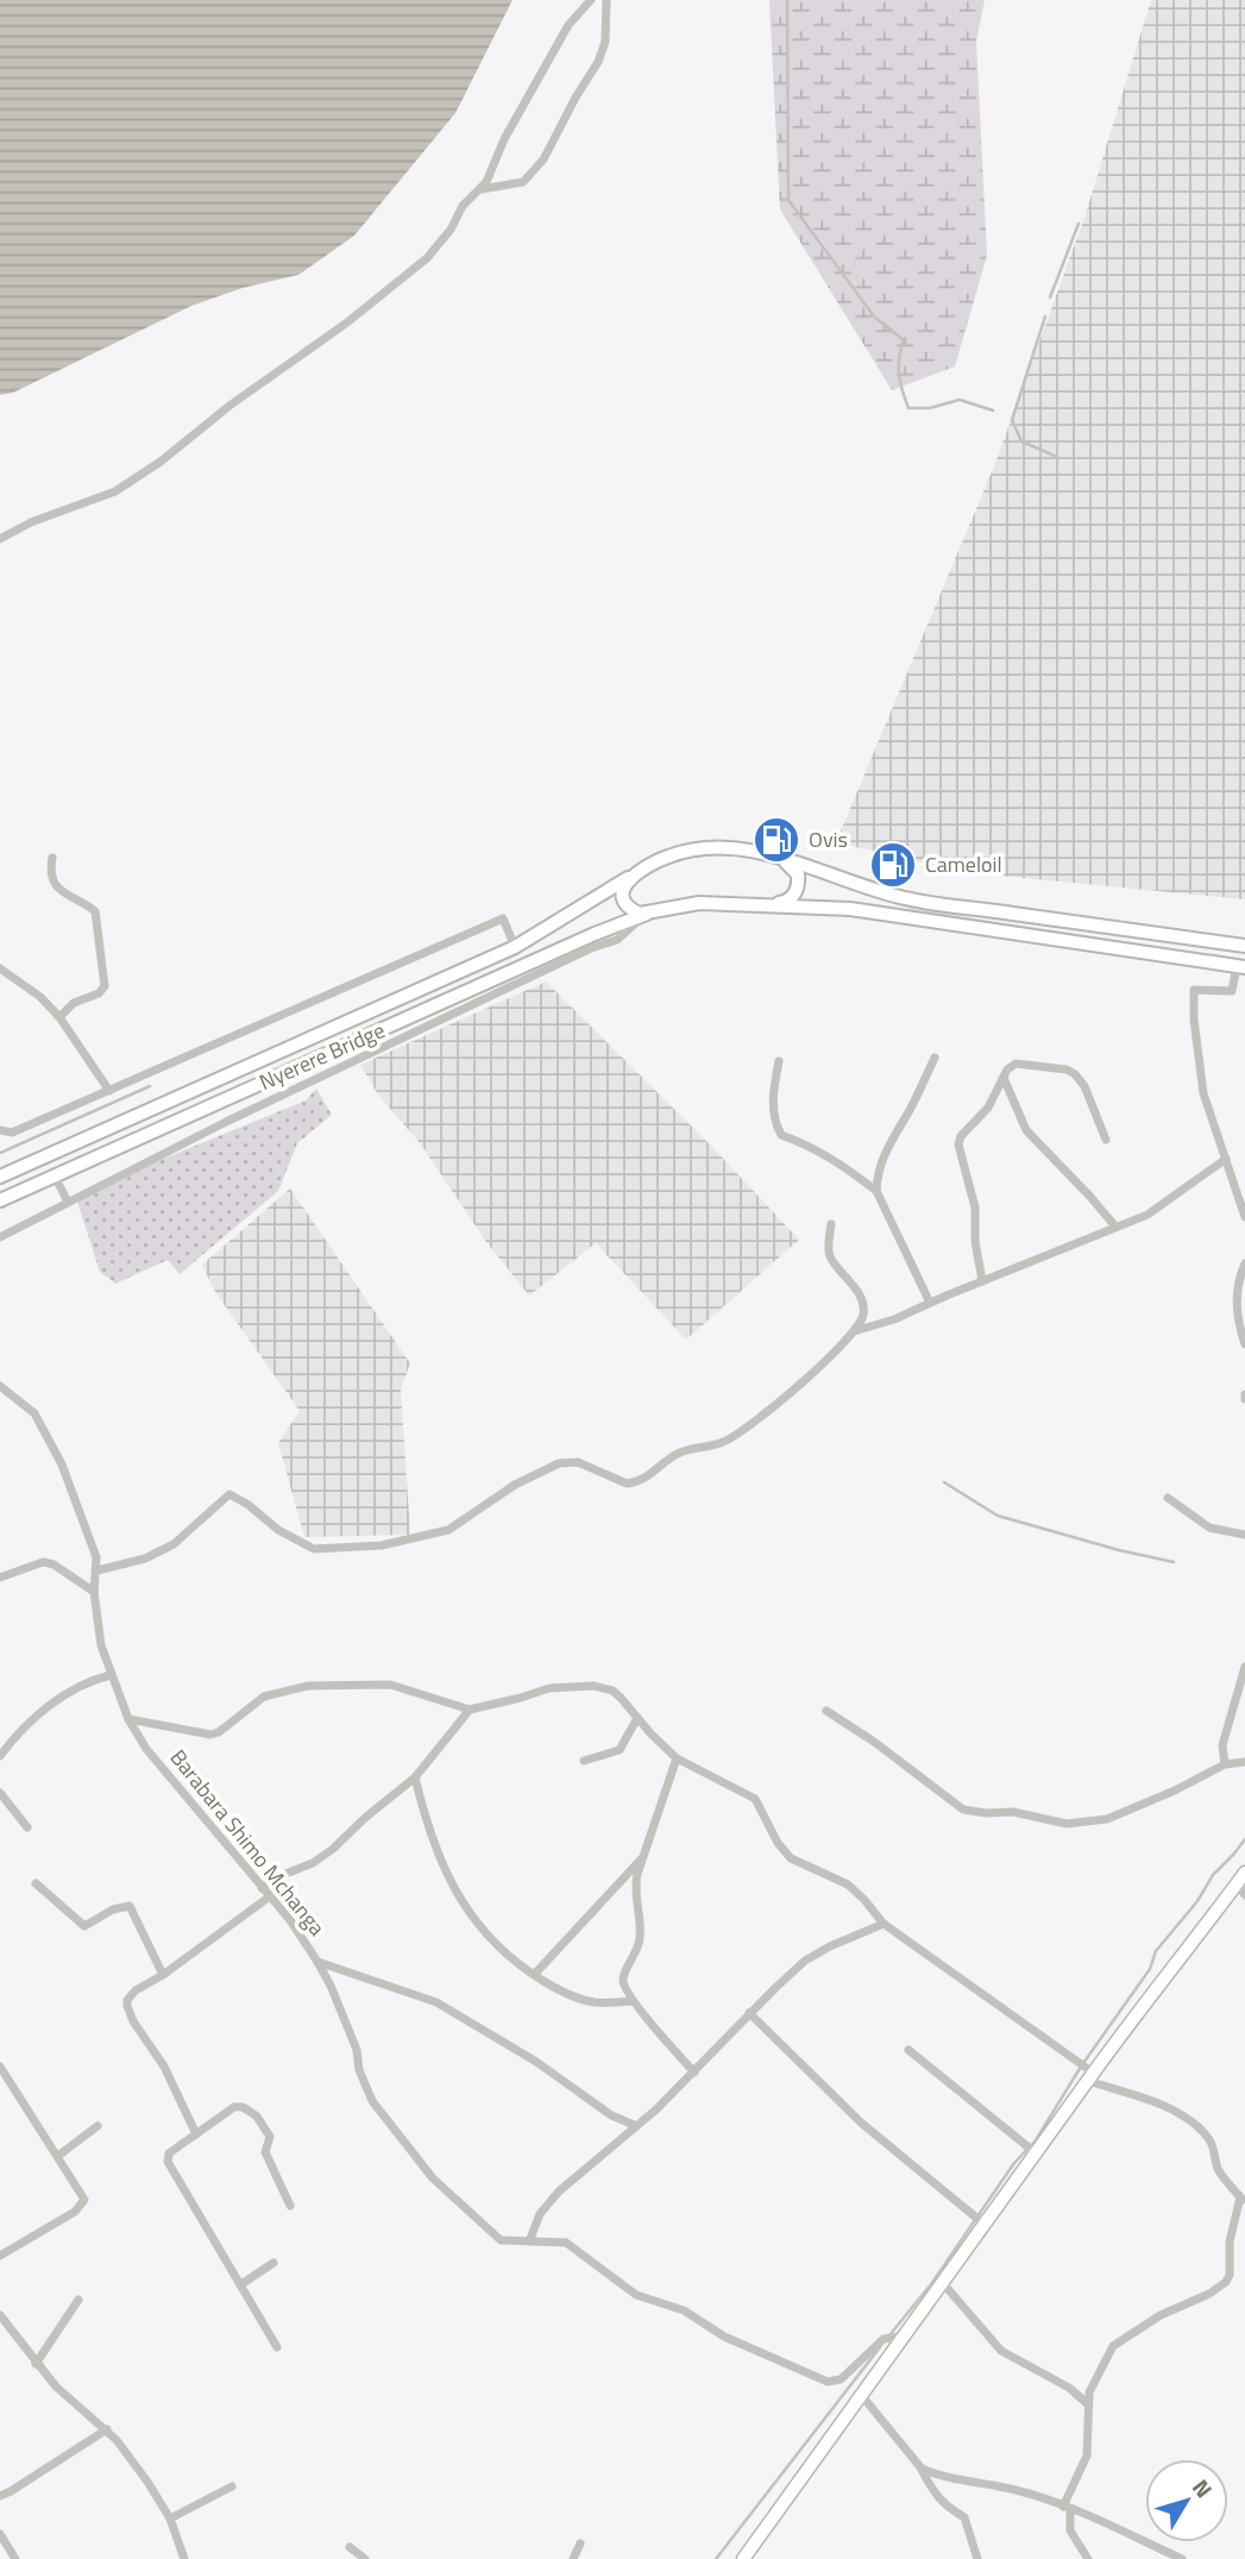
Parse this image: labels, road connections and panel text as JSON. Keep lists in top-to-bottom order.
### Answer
{
  "streets": {
    "main road": ["Nyerere Bridge"],
    "street": ["Barabara Shimo Mchanga"]
  },
  "places": {
    "fuel station": ["Ovis", "Cameloil"]
  },
  "north": "top right"
}
